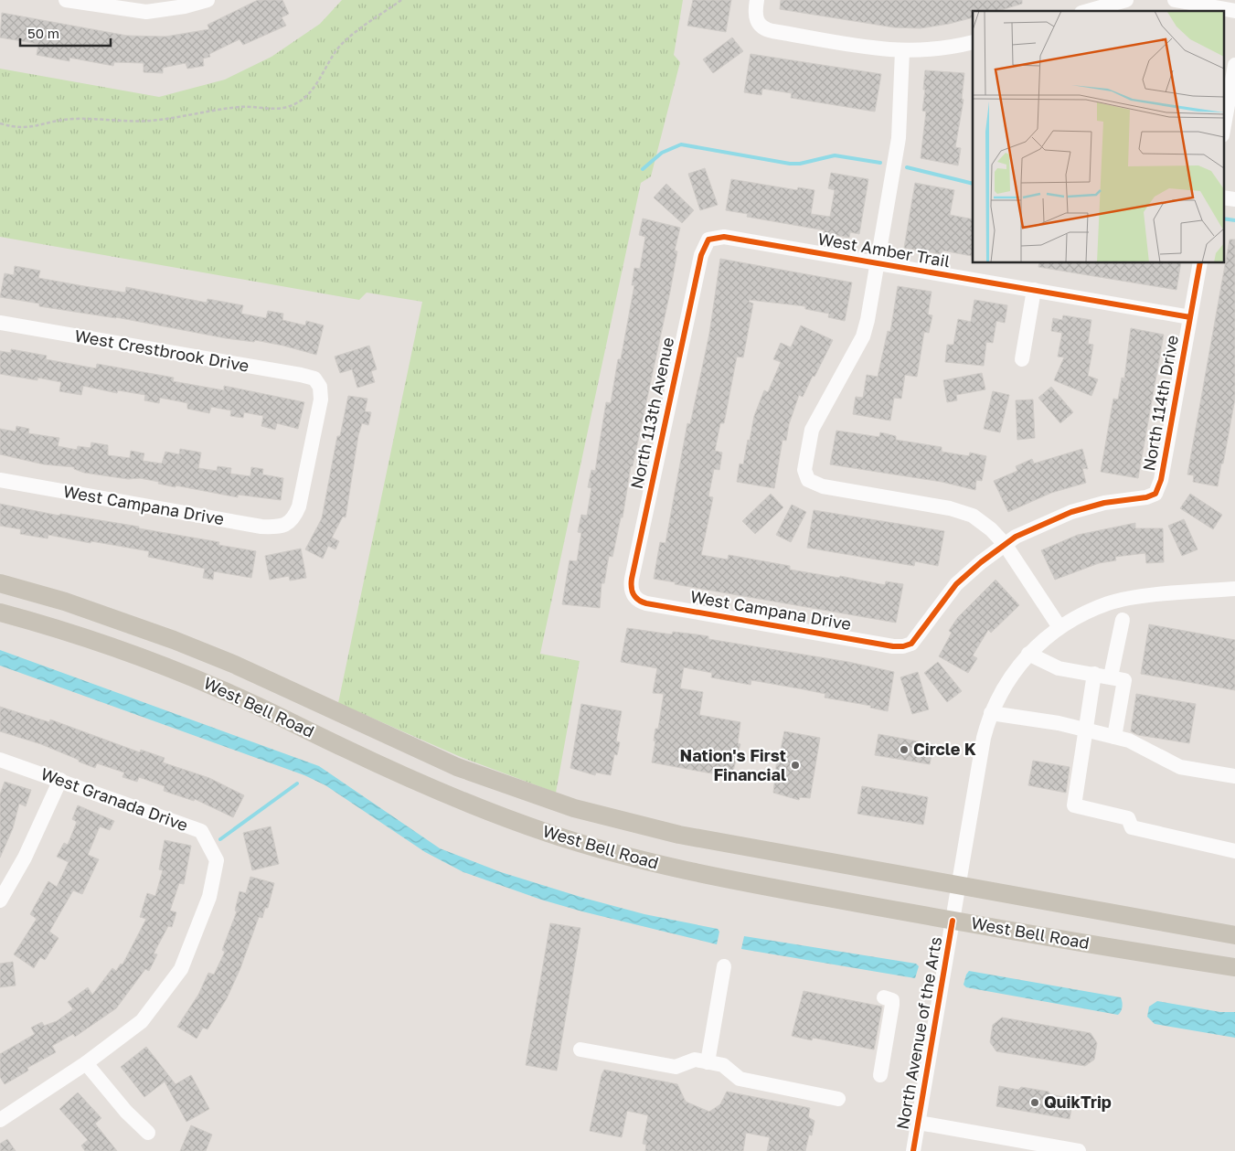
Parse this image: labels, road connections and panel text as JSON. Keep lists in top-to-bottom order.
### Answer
{
  "streets": {
    "main road": ["West Bell Road"],
    "street": [
      "West Amber Trail",
      "West Crestbrook Drive",
      "North 114th Drive",
      "North 113th Avenue",
      "West Campana Drive",
      "West Granada Drive",
      "North Avenue of the Arts"
    ]
  },
  "crossings": [
    ["West Amber Trail", "North 114th Drive"],
    ["West Amber Trail", "North 113th Avenue"],
    ["West Crestbrook Drive", "West Campana Drive"],
    ["North 114th Drive", "West Campana Drive"],
    ["North 113th Avenue", "West Campana Drive"],
    ["West Bell Road", "North Avenue of the Arts"]
  ],
  "places": ["Circle K", "Nation's First Financial", "QuikTrip"],
  "scale_bar": "50 m"
}
